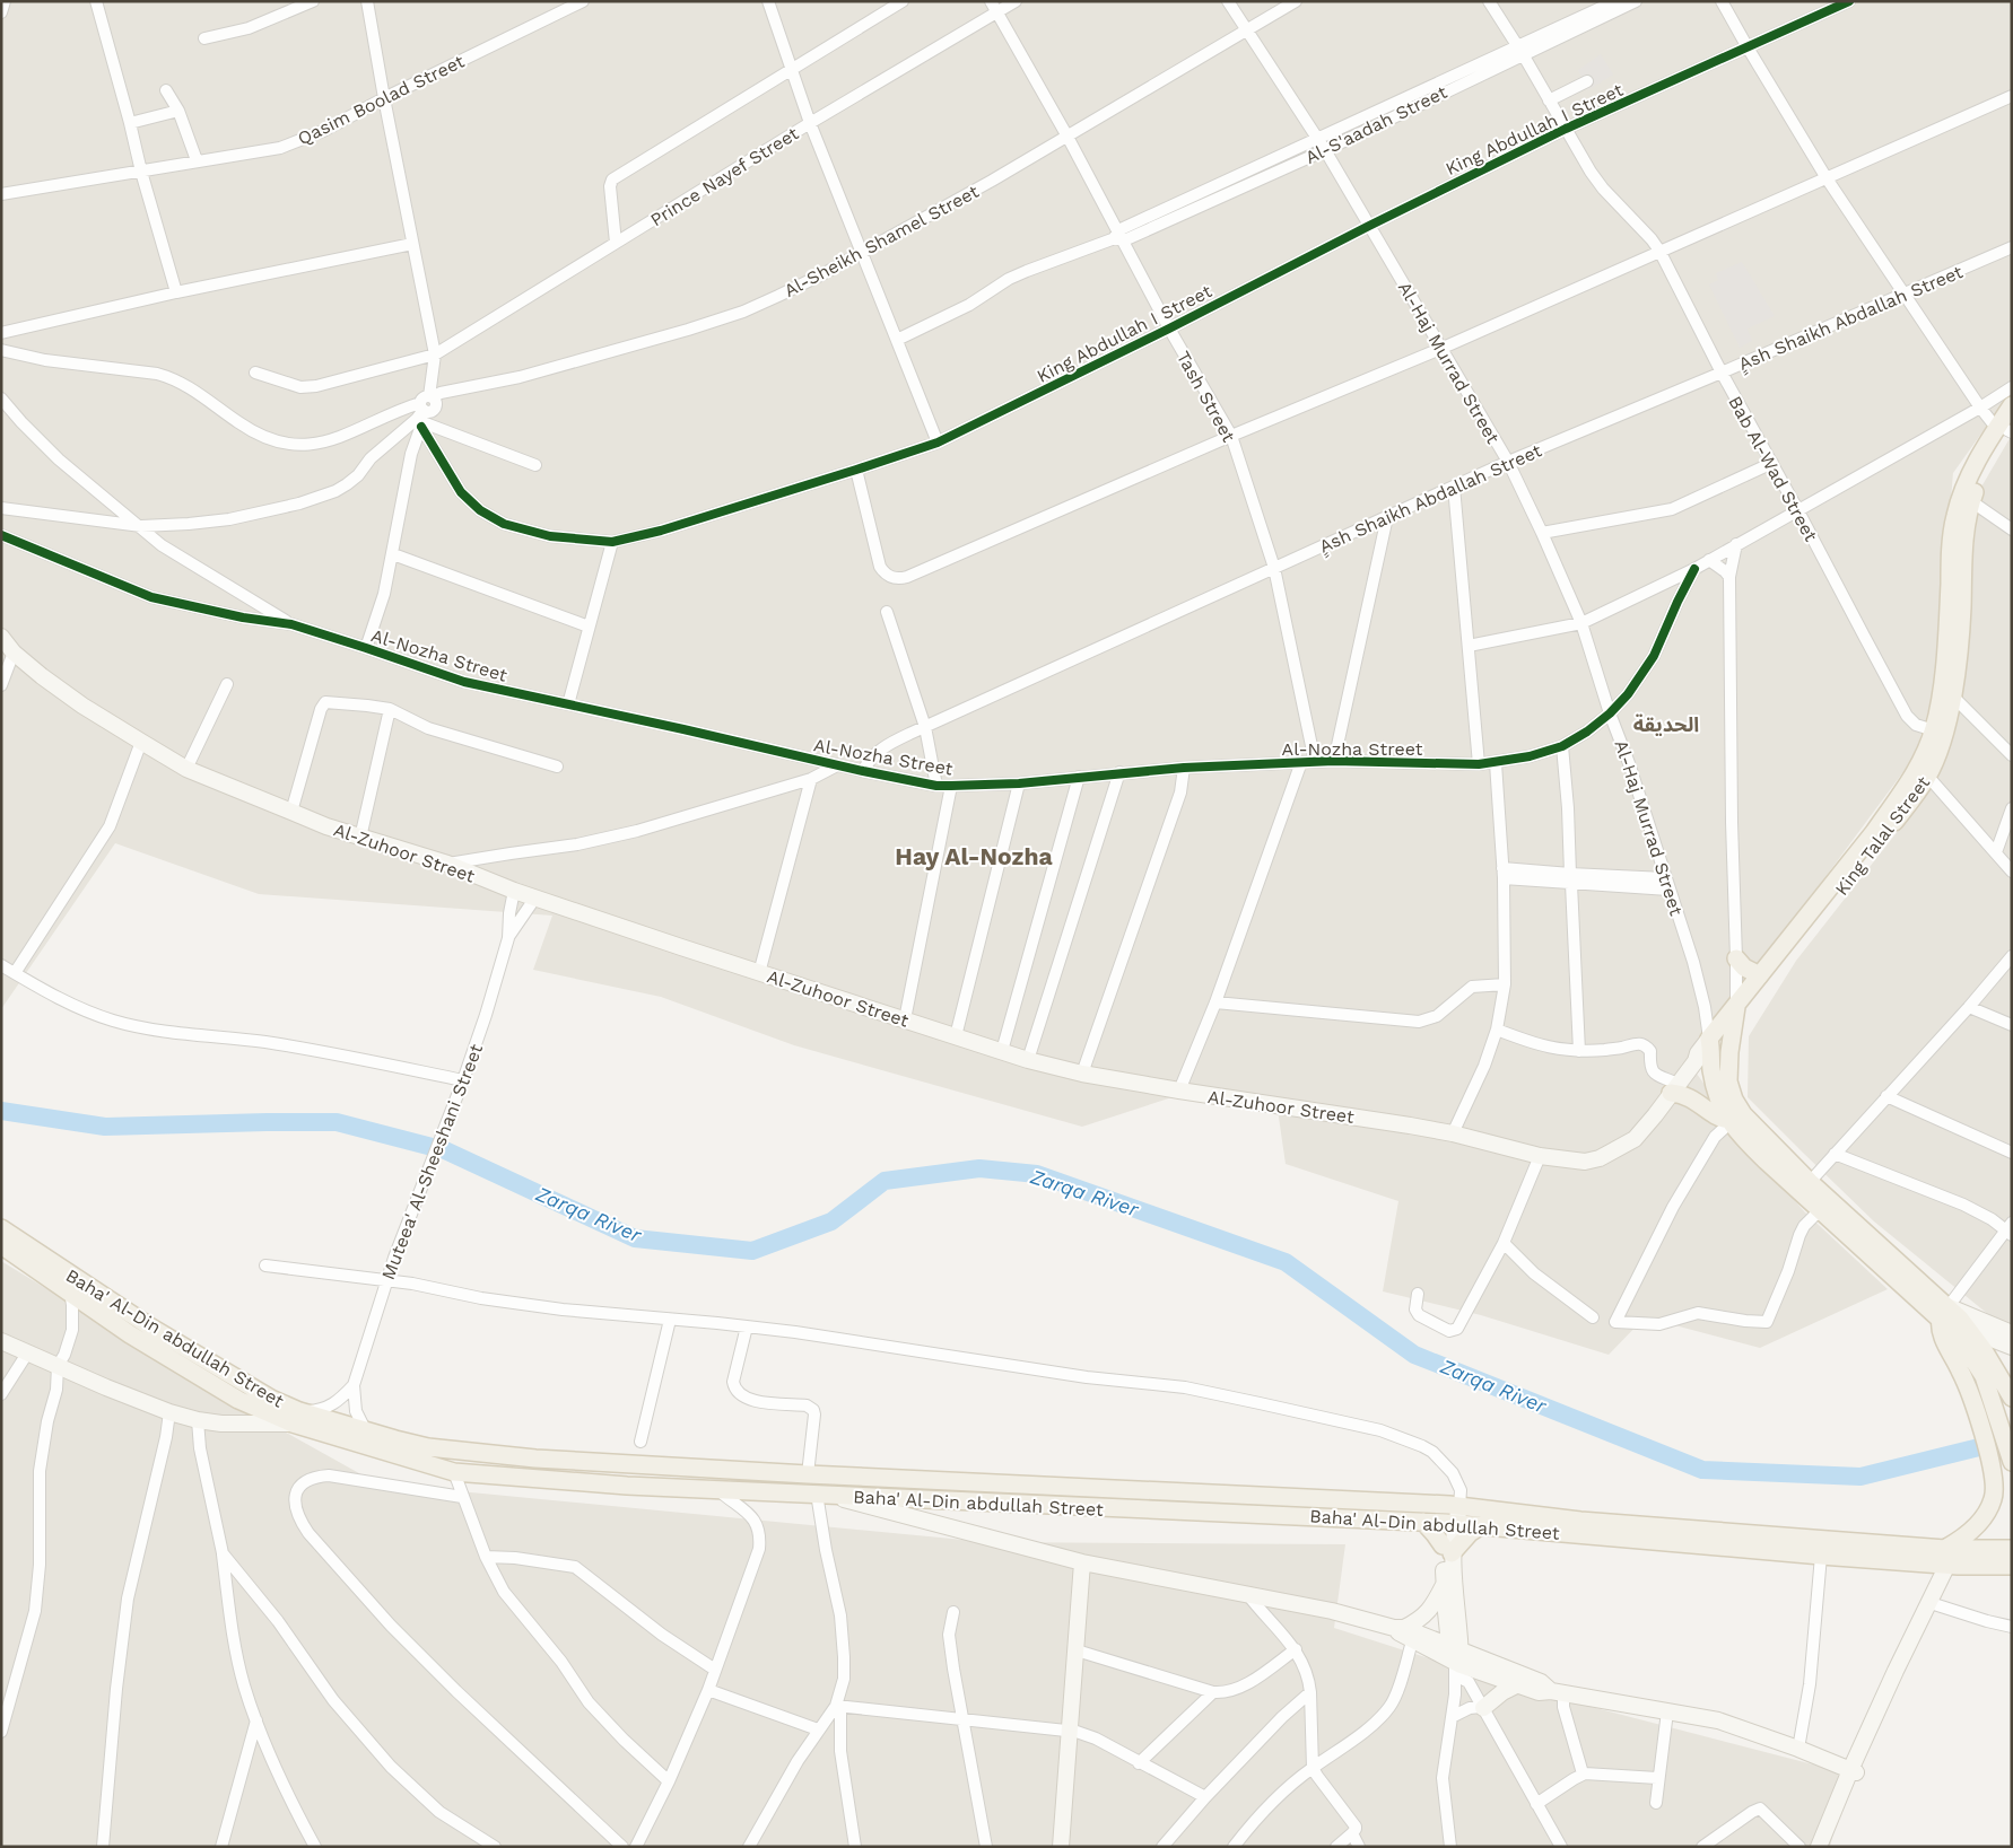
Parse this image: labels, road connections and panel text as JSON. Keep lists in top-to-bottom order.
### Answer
{
  "streets": {
    "main road": ["King Talal Street", "Baha' Al-Din abdullah Street"],
    "street": [
      "Qasim Boolad Street",
      "Al-S'aadah Street",
      "King Abdullah I Street",
      "Prince Nayef Street",
      "Al-Sheikh Shamel Street",
      "ِِAsh Shaikh Abdallah Street",
      "Al-Haj Murrad Street",
      "Tash Street",
      "Bab Al-Wad Street",
      "Al-Nozha Street",
      "Al-Zuhoor Street",
      "Muteea' Al-Sheeshani Street"
    ]
  },
  "crossings": [
    ["Al-S'aadah Street", "Al-Haj Murrad Street"],
    ["Al-S'aadah Street", "Tash Street"],
    ["Al-S'aadah Street", "Bab Al-Wad Street"],
    ["King Abdullah I Street", "Al-Haj Murrad Street"],
    ["King Abdullah I Street", "Tash Street"],
    ["King Abdullah I Street", "Bab Al-Wad Street"],
    ["Prince Nayef Street", "Tash Street"],
    ["Al-Sheikh Shamel Street", "Al-Haj Murrad Street"],
    ["Al-Sheikh Shamel Street", "Tash Street"],
    ["ِِAsh Shaikh Abdallah Street", "Al-Haj Murrad Street"],
    ["ِِAsh Shaikh Abdallah Street", "Tash Street"],
    ["ِِAsh Shaikh Abdallah Street", "Bab Al-Wad Street"],
    ["ِِAsh Shaikh Abdallah Street", "Al-Nozha Street"],
    ["Al-Haj Murrad Street", "Al-Nozha Street"],
    ["Al-Haj Murrad Street", "King Talal Street"],
    ["Al-Haj Murrad Street", "Al-Zuhoor Street"],
    ["Tash Street", "Al-Nozha Street"],
    ["Bab Al-Wad Street", "King Talal Street"],
    ["King Talal Street", "Al-Zuhoor Street"],
    ["Al-Zuhoor Street", "Muteea' Al-Sheeshani Street"],
    ["Muteea' Al-Sheeshani Street", "Baha' Al-Din abdullah Street"]
  ],
  "districts": ["الحديقة", "Hay Al-Nozha"],
  "water": ["Zarqa River"]
}
